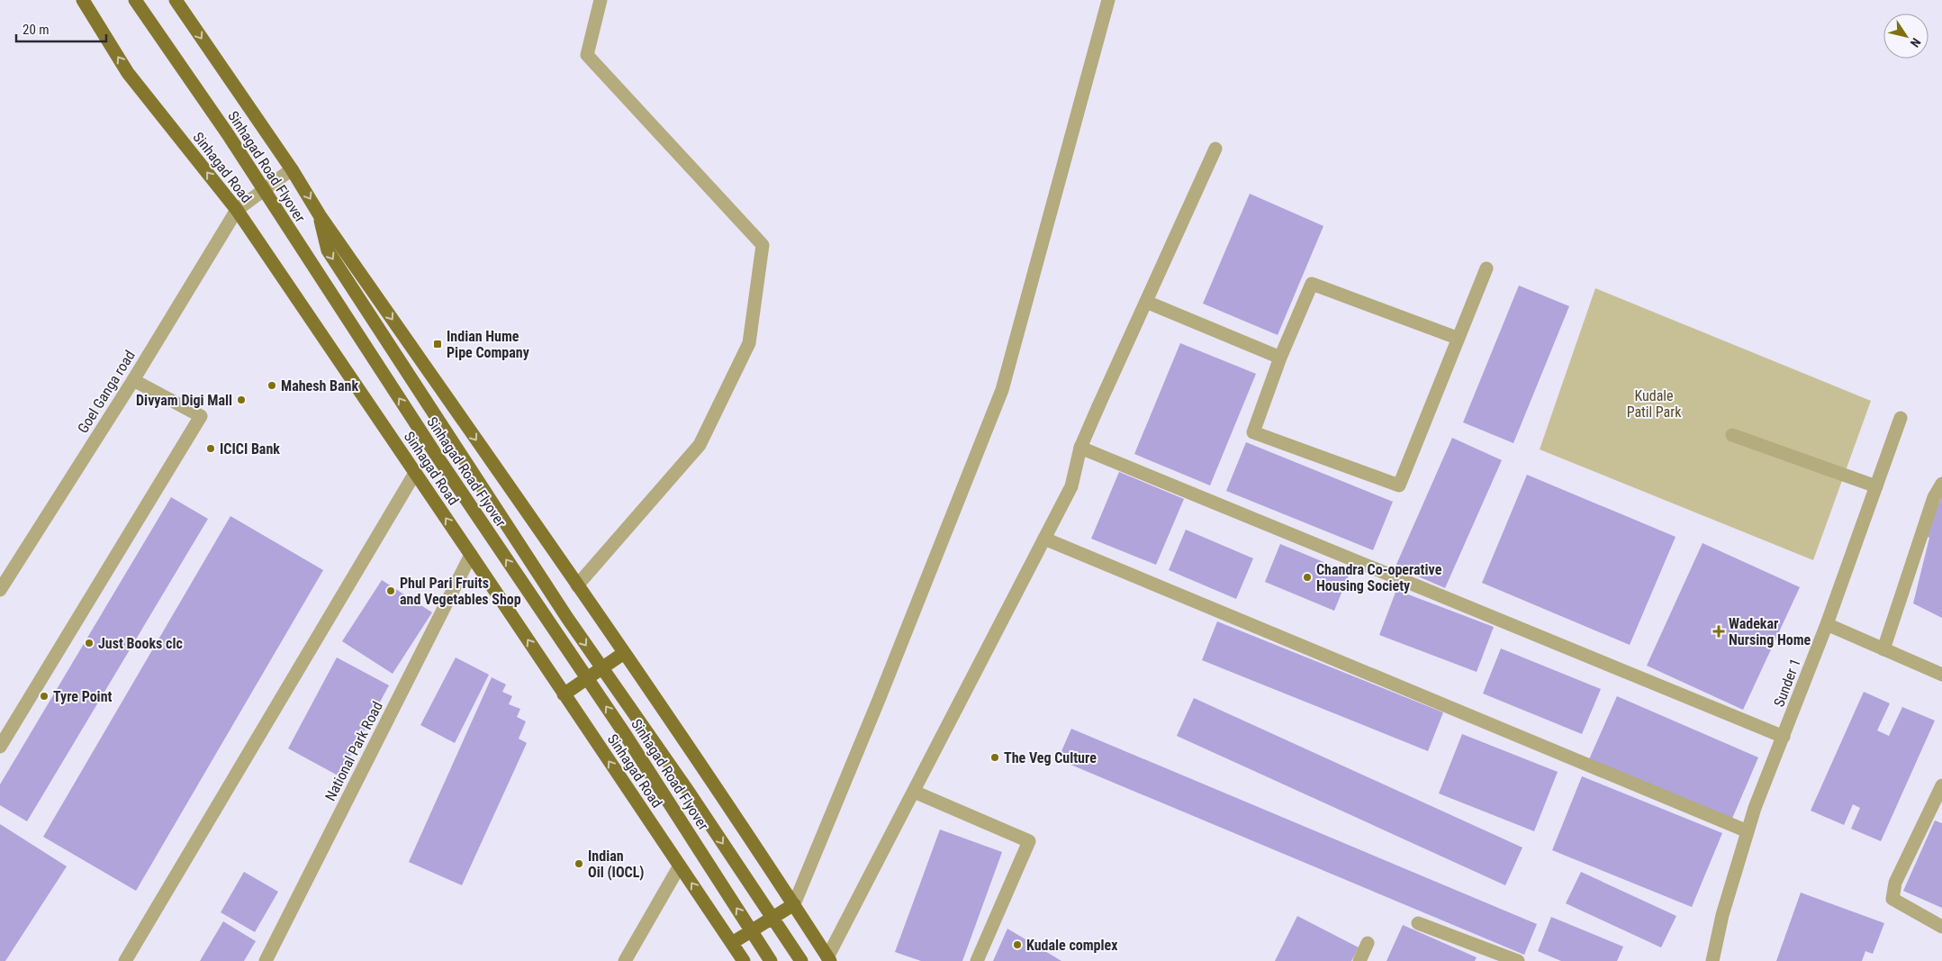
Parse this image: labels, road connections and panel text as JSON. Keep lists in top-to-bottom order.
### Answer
{
  "streets": {
    "main road": ["Sinhagad Road Flyover", "Sinhagad Road"],
    "street": ["Goel Ganga road", "Sunder 1", "National Park Road"]
  },
  "crossings": [
    ["Sinhagad Road", "Goel Ganga road"],
    ["Sinhagad Road", "National Park Road"]
  ],
  "parks": ["Kudale Patil Park"],
  "places": {
    "transit": ["Indian Hume Pipe Company"],
    "other": [
      "Mahesh Bank",
      "Divyam Digi Mall",
      "ICICI Bank",
      "Chandra Co-operative Housing Society",
      "Phul Pari Fruits and Vegetables Shop",
      "Just Books clc",
      "Tyre Point",
      "The Veg Culture",
      "Indian Oil (IOCL)",
      "Kudale complex"
    ],
    "health": ["Wadekar Nursing Home"]
  },
  "scale_bar": "20 m",
  "north": "bottom right"
}
